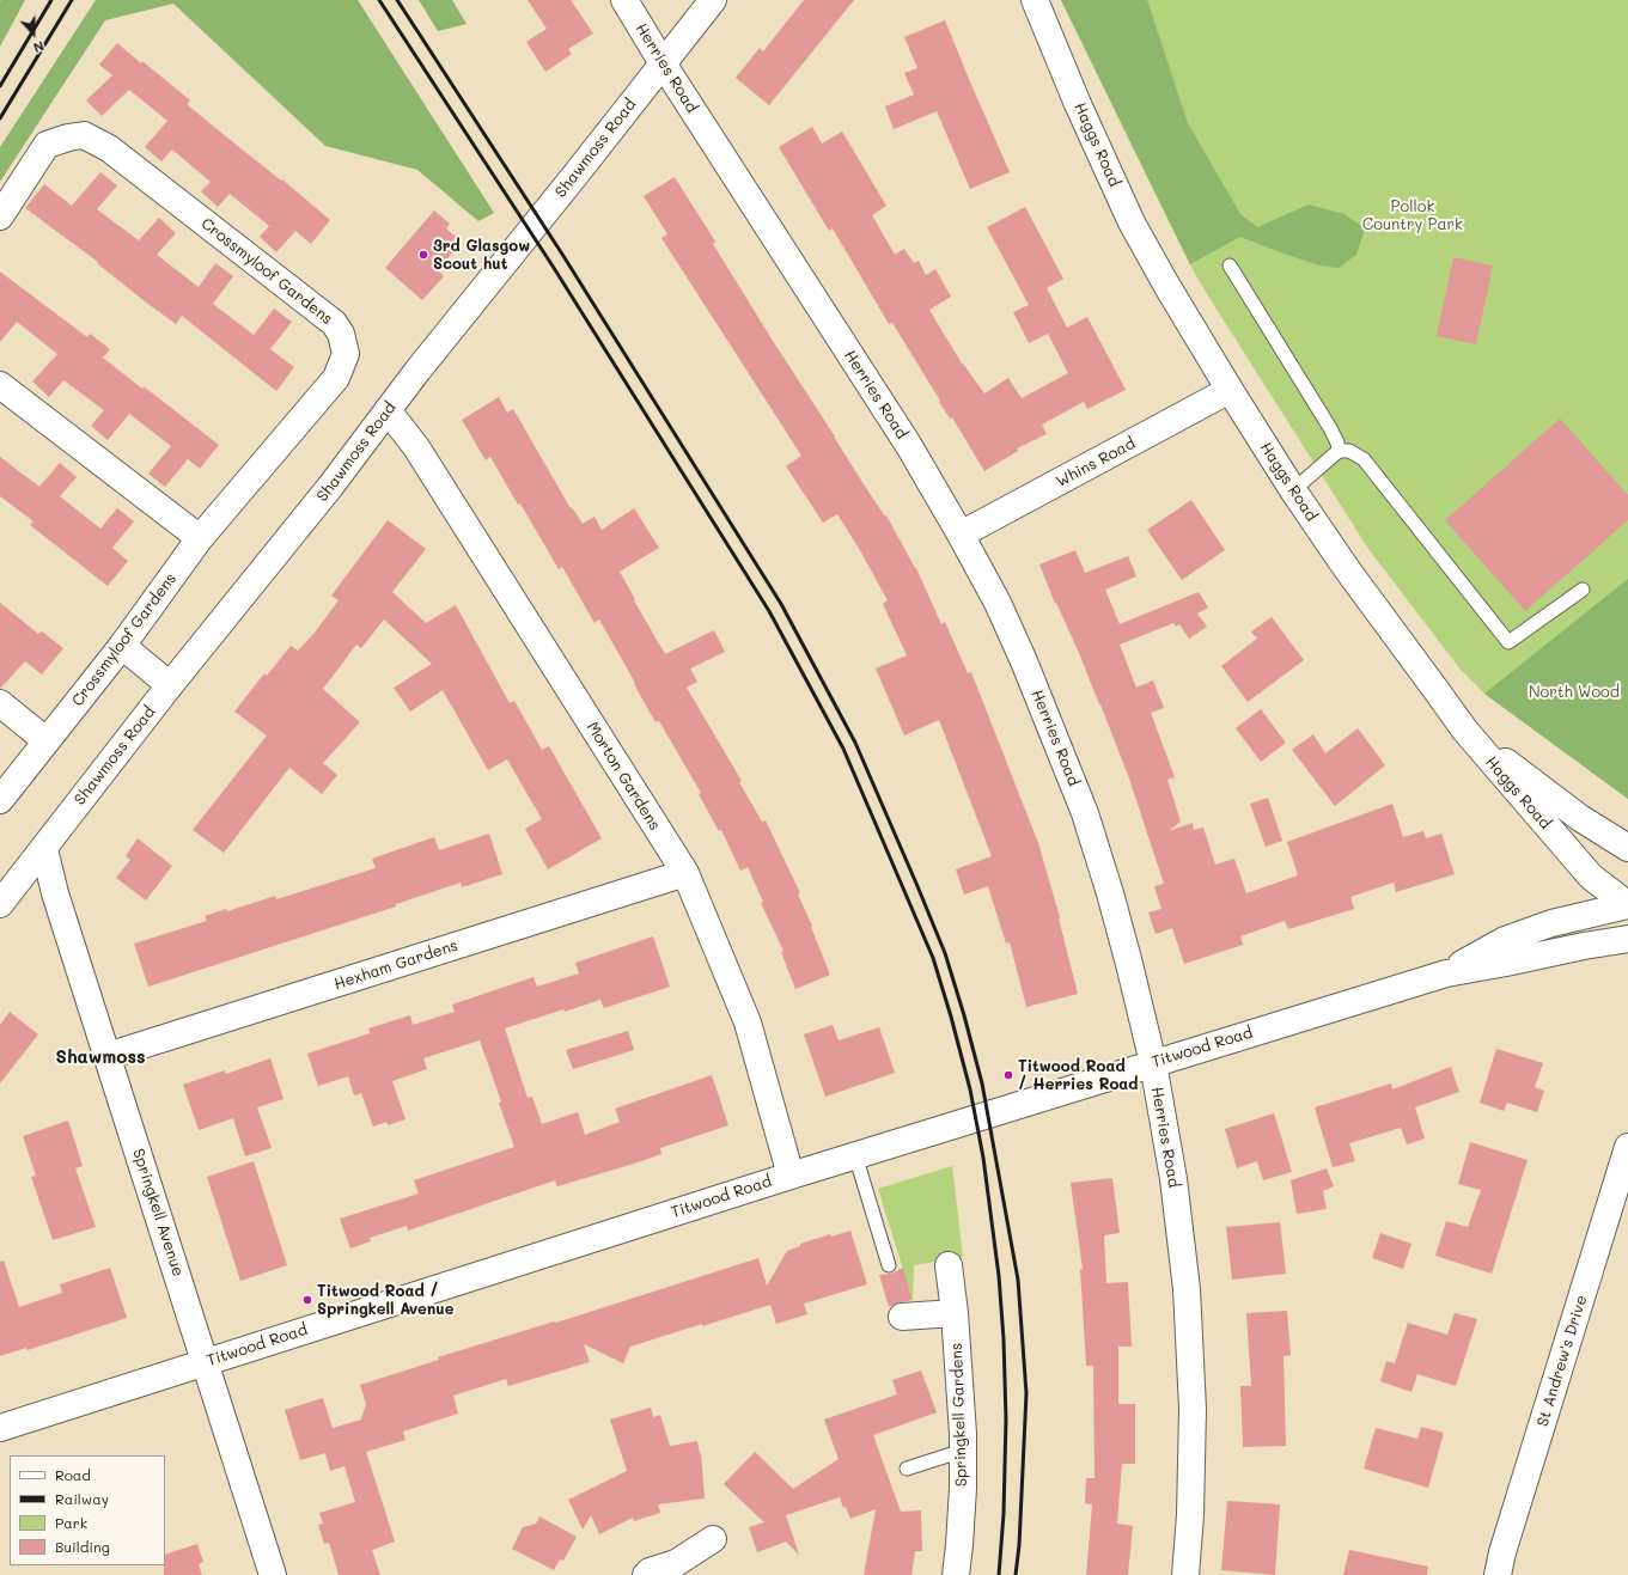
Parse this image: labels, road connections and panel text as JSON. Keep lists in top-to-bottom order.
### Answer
{
  "streets": {
    "street": [
      "Herries Road",
      "Haggs Road",
      "Shawmoss Road",
      "Crossmyloof Gardens",
      "Whins Road",
      "Morton Gardens",
      "Hexham Gardens",
      "Titwood Road",
      "Springkell Avenue",
      "St Andrew's Drive",
      "Springkell Gardens"
    ]
  },
  "crossings": [
    ["Herries Road", "Shawmoss Road"],
    ["Herries Road", "Whins Road"],
    ["Herries Road", "Titwood Road"],
    ["Haggs Road", "Whins Road"],
    ["Haggs Road", "Titwood Road"],
    ["Shawmoss Road", "Morton Gardens"],
    ["Shawmoss Road", "Springkell Avenue"],
    ["Morton Gardens", "Hexham Gardens"],
    ["Morton Gardens", "Titwood Road"],
    ["Hexham Gardens", "Springkell Avenue"],
    ["Titwood Road", "Springkell Avenue"]
  ],
  "districts": ["Shawmoss"],
  "parks": ["Pollok Country Park", "North Wood"],
  "places": ["3rd Glasgow Scout hut", "Titwood Road / Herries Road", "Titwood Road / Springkell Avenue"],
  "legend": [
    "Road",
    "Railway",
    "Park",
    "Building"
  ],
  "north": "bottom"
}
